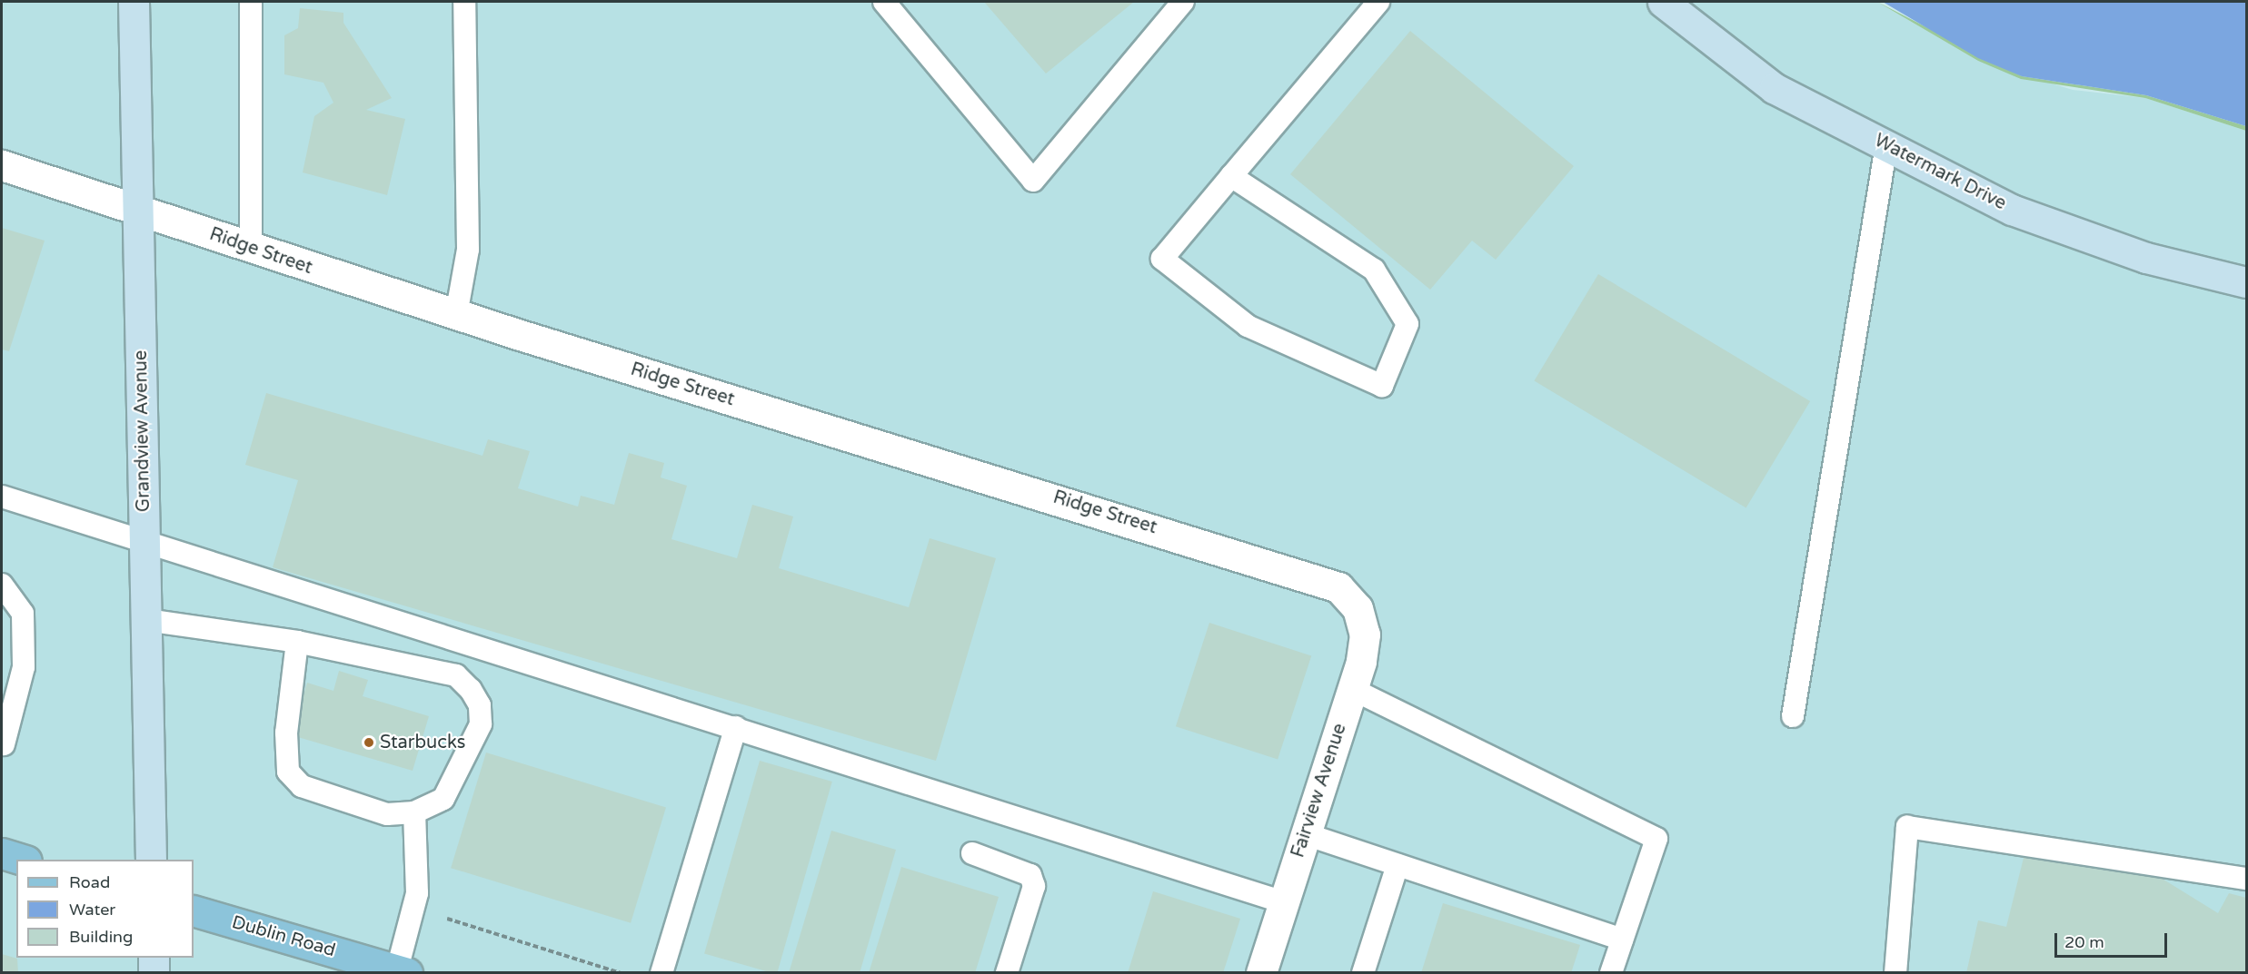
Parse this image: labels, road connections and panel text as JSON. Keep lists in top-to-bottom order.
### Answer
{
  "streets": {
    "main road": ["Watermark Drive", "Grandview Avenue", "Dublin Road"],
    "street": ["Ridge Street", "Fairview Avenue"]
  },
  "crossings": [
    ["Ridge Street", "Grandview Avenue"],
    ["Ridge Street", "Fairview Avenue"]
  ],
  "places": ["Starbucks"],
  "legend": ["Road", "Water", "Building"],
  "scale_bar": "20 m"
}
